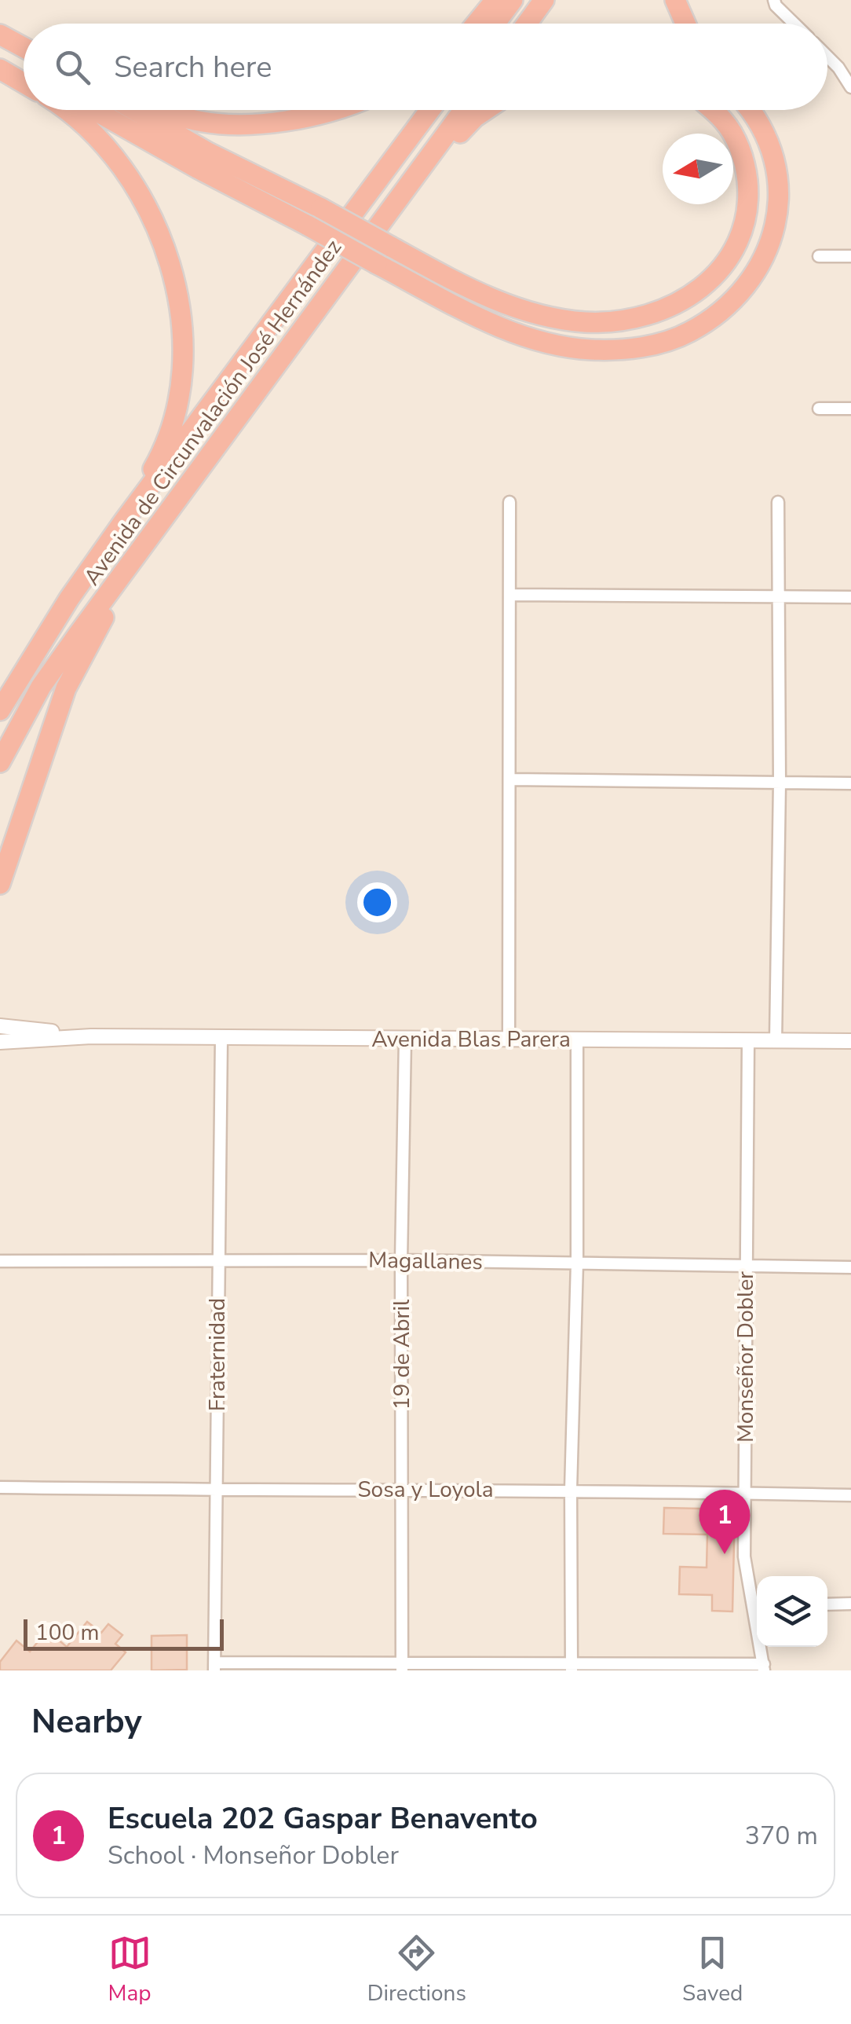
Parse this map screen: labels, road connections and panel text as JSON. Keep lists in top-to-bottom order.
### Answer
{
  "streets": {
    "highway": ["Avenida de Circunvalación José Hernández"],
    "main road": ["Avenida Blas Parera"],
    "street": [
      "Magallanes",
      "Fraternidad",
      "19 de Abril",
      "Monseñor Dobler",
      "Sosa y Loyola"
    ]
  },
  "crossings": [
    ["Avenida Blas Parera", "Fraternidad"],
    ["Avenida Blas Parera", "19 de Abril"],
    ["Avenida Blas Parera", "Monseñor Dobler"],
    ["Magallanes", "Fraternidad"],
    ["Magallanes", "19 de Abril"],
    ["Magallanes", "Monseñor Dobler"],
    ["Fraternidad", "Sosa y Loyola"],
    ["19 de Abril", "Sosa y Loyola"],
    ["Monseñor Dobler", "Sosa y Loyola"]
  ],
  "scale_bar": "100 m",
  "north": "left",
  "page": {
    "search": "Search here",
    "pins": "1",
    "scale": "100 m",
    "heading": "Nearby",
    "list": [
      {
        "mark": "1",
        "name": "Escuela 202 Gaspar Benavento",
        "note": "School · Monseñor Dobler",
        "value": "370 m"
      }
    ],
    "nav": ["Map", "Directions", "Saved"]
  }
}
